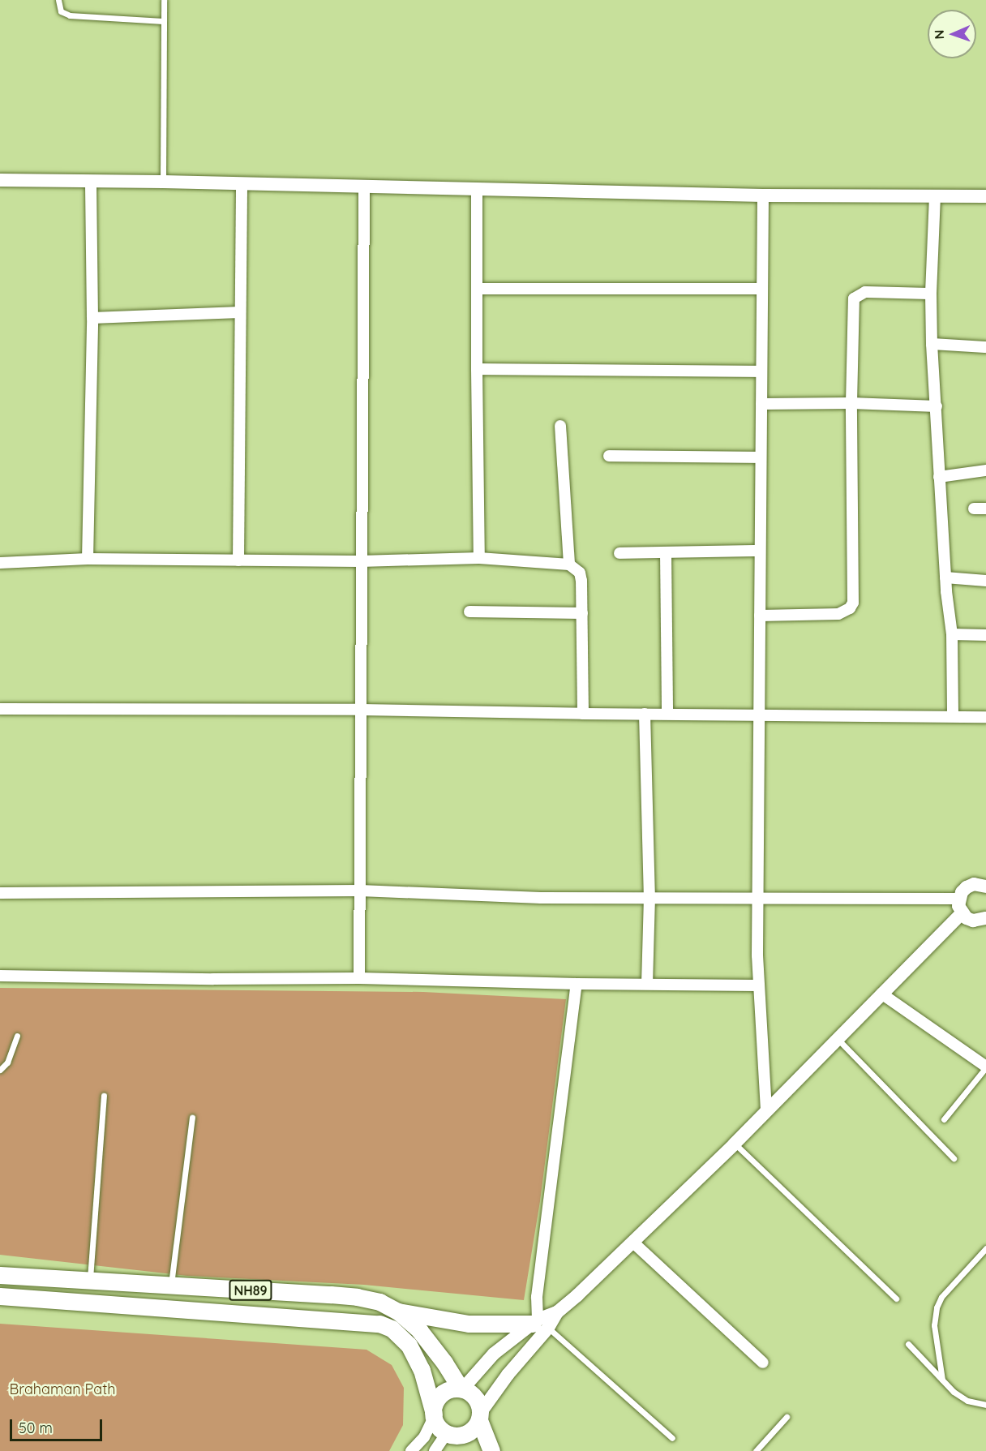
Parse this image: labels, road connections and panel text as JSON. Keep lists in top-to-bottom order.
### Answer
{
  "streets": {
    "main road": ["NH89"]
  },
  "parks": ["Brahaman Path"],
  "scale_bar": "50 m",
  "north": "left"
}
